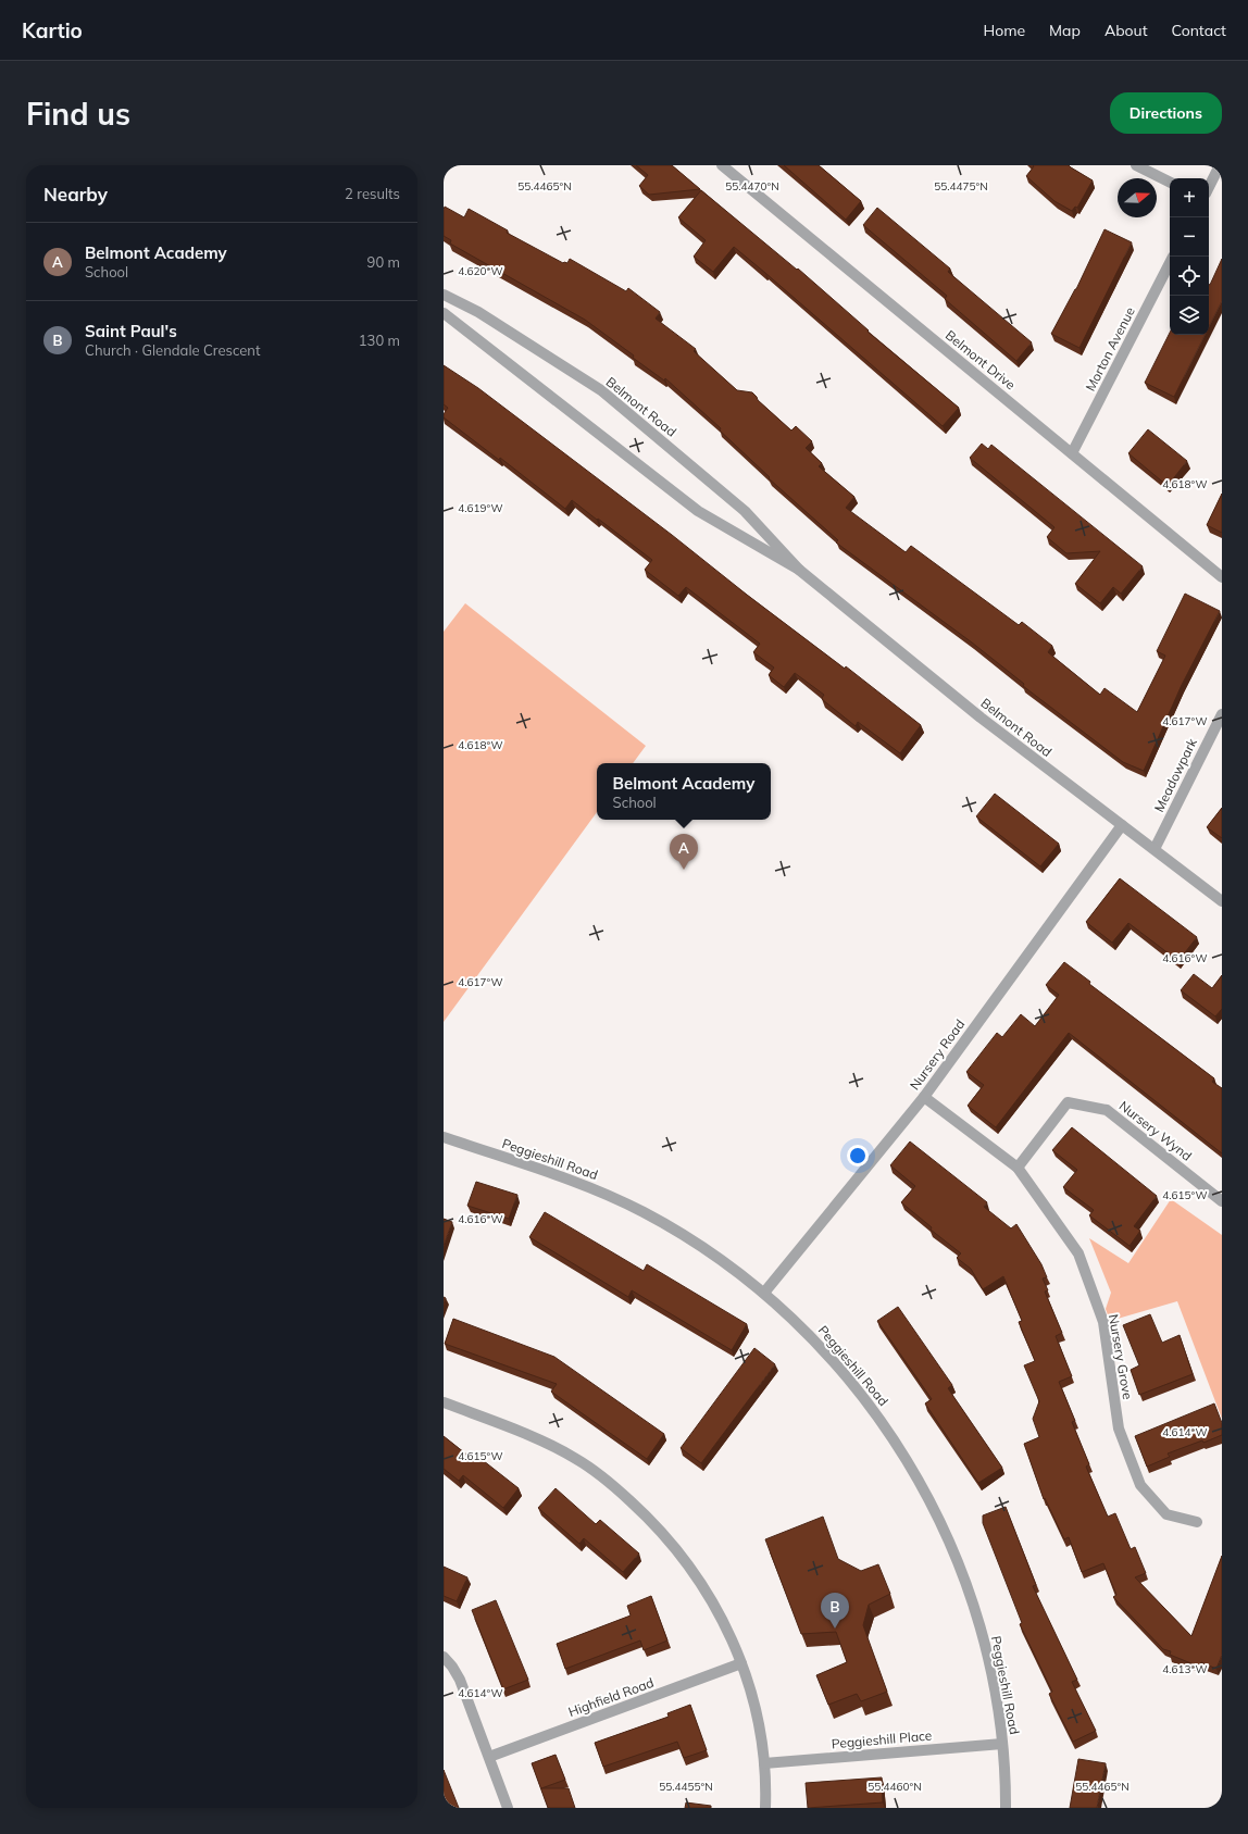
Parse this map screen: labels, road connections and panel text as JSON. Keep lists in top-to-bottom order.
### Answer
{
  "streets": {
    "street": [
      "Morton Avenue",
      "Belmont Drive",
      "Belmont Road",
      "Meadowpark",
      "Nursery Road",
      "Nursery Wynd",
      "Peggieshill Road",
      "Nursery Grove",
      "Highfield Road",
      "Peggieshill Place"
    ]
  },
  "crossings": [
    ["Morton Avenue", "Belmont Drive"],
    ["Belmont Road", "Meadowpark"],
    ["Belmont Road", "Nursery Road"],
    ["Nursery Road", "Peggieshill Road"],
    ["Nursery Road", "Nursery Grove"],
    ["Nursery Wynd", "Nursery Grove"],
    ["Peggieshill Road", "Peggieshill Place"]
  ],
  "north": "right",
  "page": {
    "header": "Kartio",
    "nav": [
      "Home",
      "Map",
      "About",
      "Contact"
    ],
    "buttons": "Directions",
    "title": "Find us",
    "heading": ["Nearby", "2 results"],
    "map_buttons": ["+", "−"],
    "list": [
      {
        "mark": "A",
        "name": "Belmont Academy",
        "note": "School",
        "value": "90 m"
      },
      {
        "mark": "B",
        "name": "Saint Paul's",
        "note": "Church · Glendale Crescent",
        "value": "130 m"
      }
    ],
    "popup": ["Belmont Academy", "School"],
    "pins": ["A", "B"]
  },
  "coordinates": [
    "55.4465°N",
    "55.4470°N",
    "55.4475°N",
    "4.620°W",
    "4.618°W",
    "4.619°W",
    "4.617°W",
    "4.616°W",
    "4.615°W",
    "4.614°W",
    "4.613°W",
    "55.4455°N",
    "55.4460°N"
  ]
}
